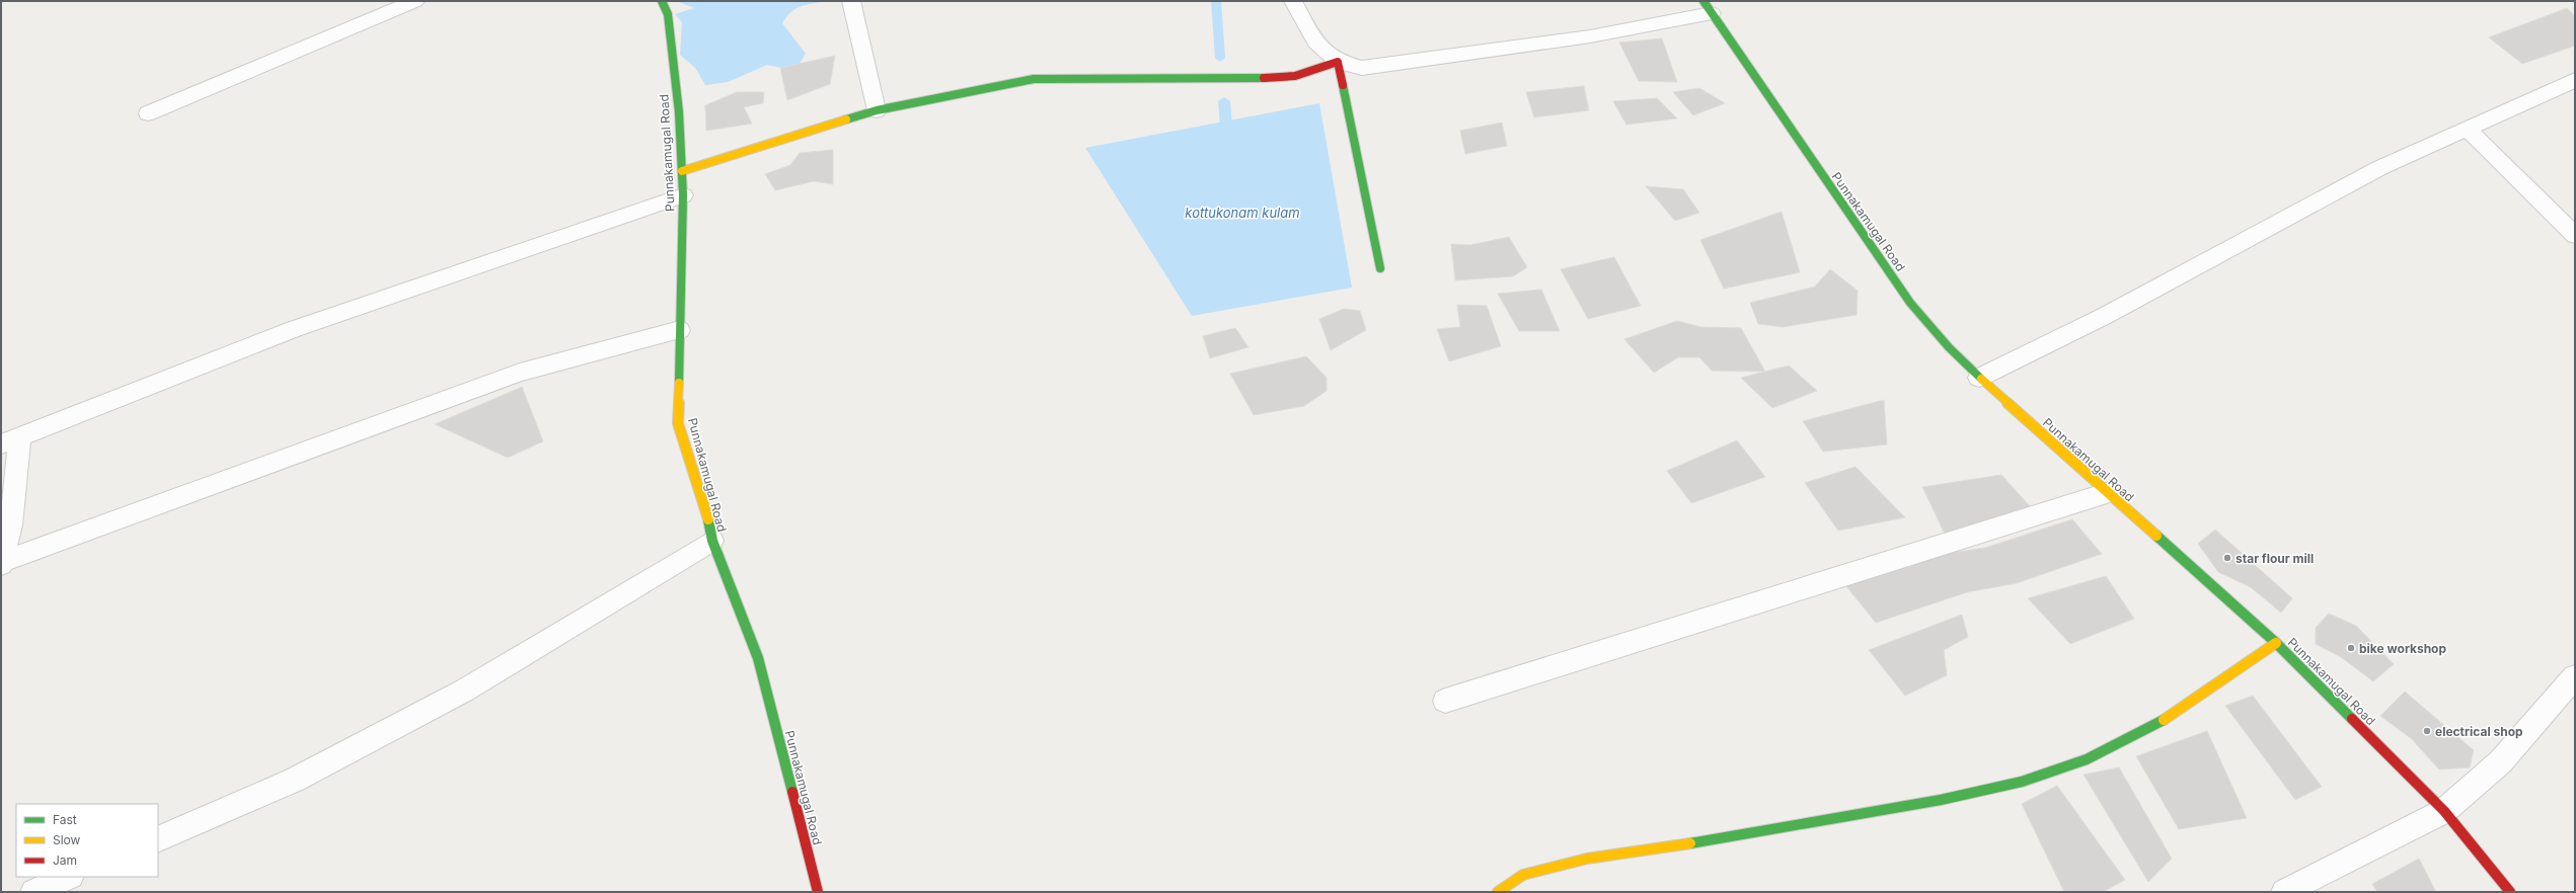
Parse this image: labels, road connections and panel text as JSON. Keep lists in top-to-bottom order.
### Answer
{
  "streets": {
    "street": ["Punnakamugal Road"]
  },
  "water": ["kottukonam kulam"],
  "places": ["star flour mill", "bike workshop", "electrical shop"],
  "legend": ["Fast", "Slow", "Jam"]
}
